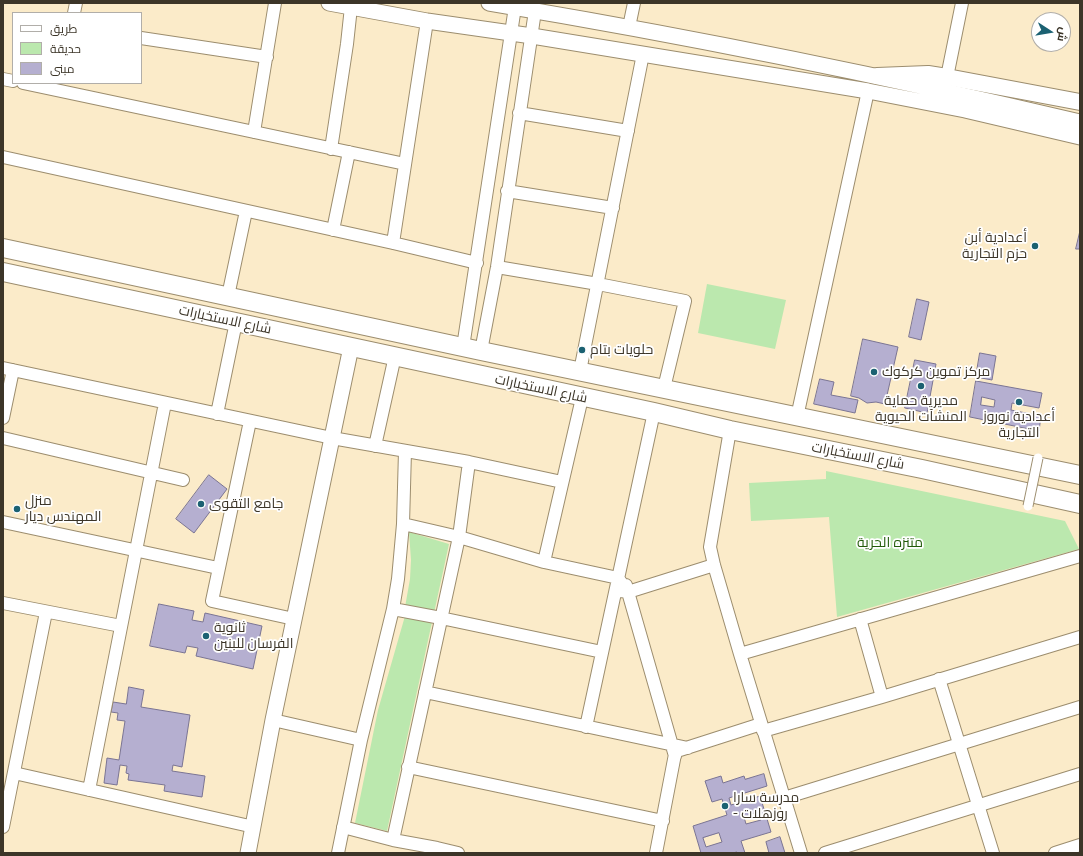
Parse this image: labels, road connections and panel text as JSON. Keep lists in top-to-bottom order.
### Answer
{
  "streets": {
    "main road": ["شارع الاستخبارات"]
  },
  "parks": ["متنزه الحرية"],
  "places": [
    "أعدادية أبن حزم التجارية",
    "حلويات بتام",
    "مركز تموين كركوك",
    "مديرية حماية المنشآت الحيوية",
    "أعدادية نوروز التجارية",
    "جامع التقوى",
    "منزل المهندس ديار",
    "ثانوية الفرسان للبنين",
    "مدرسة سارا - روزهلات"
  ],
  "legend": ["طريق", "حديقة", "مبنى"],
  "north": "right"
}
